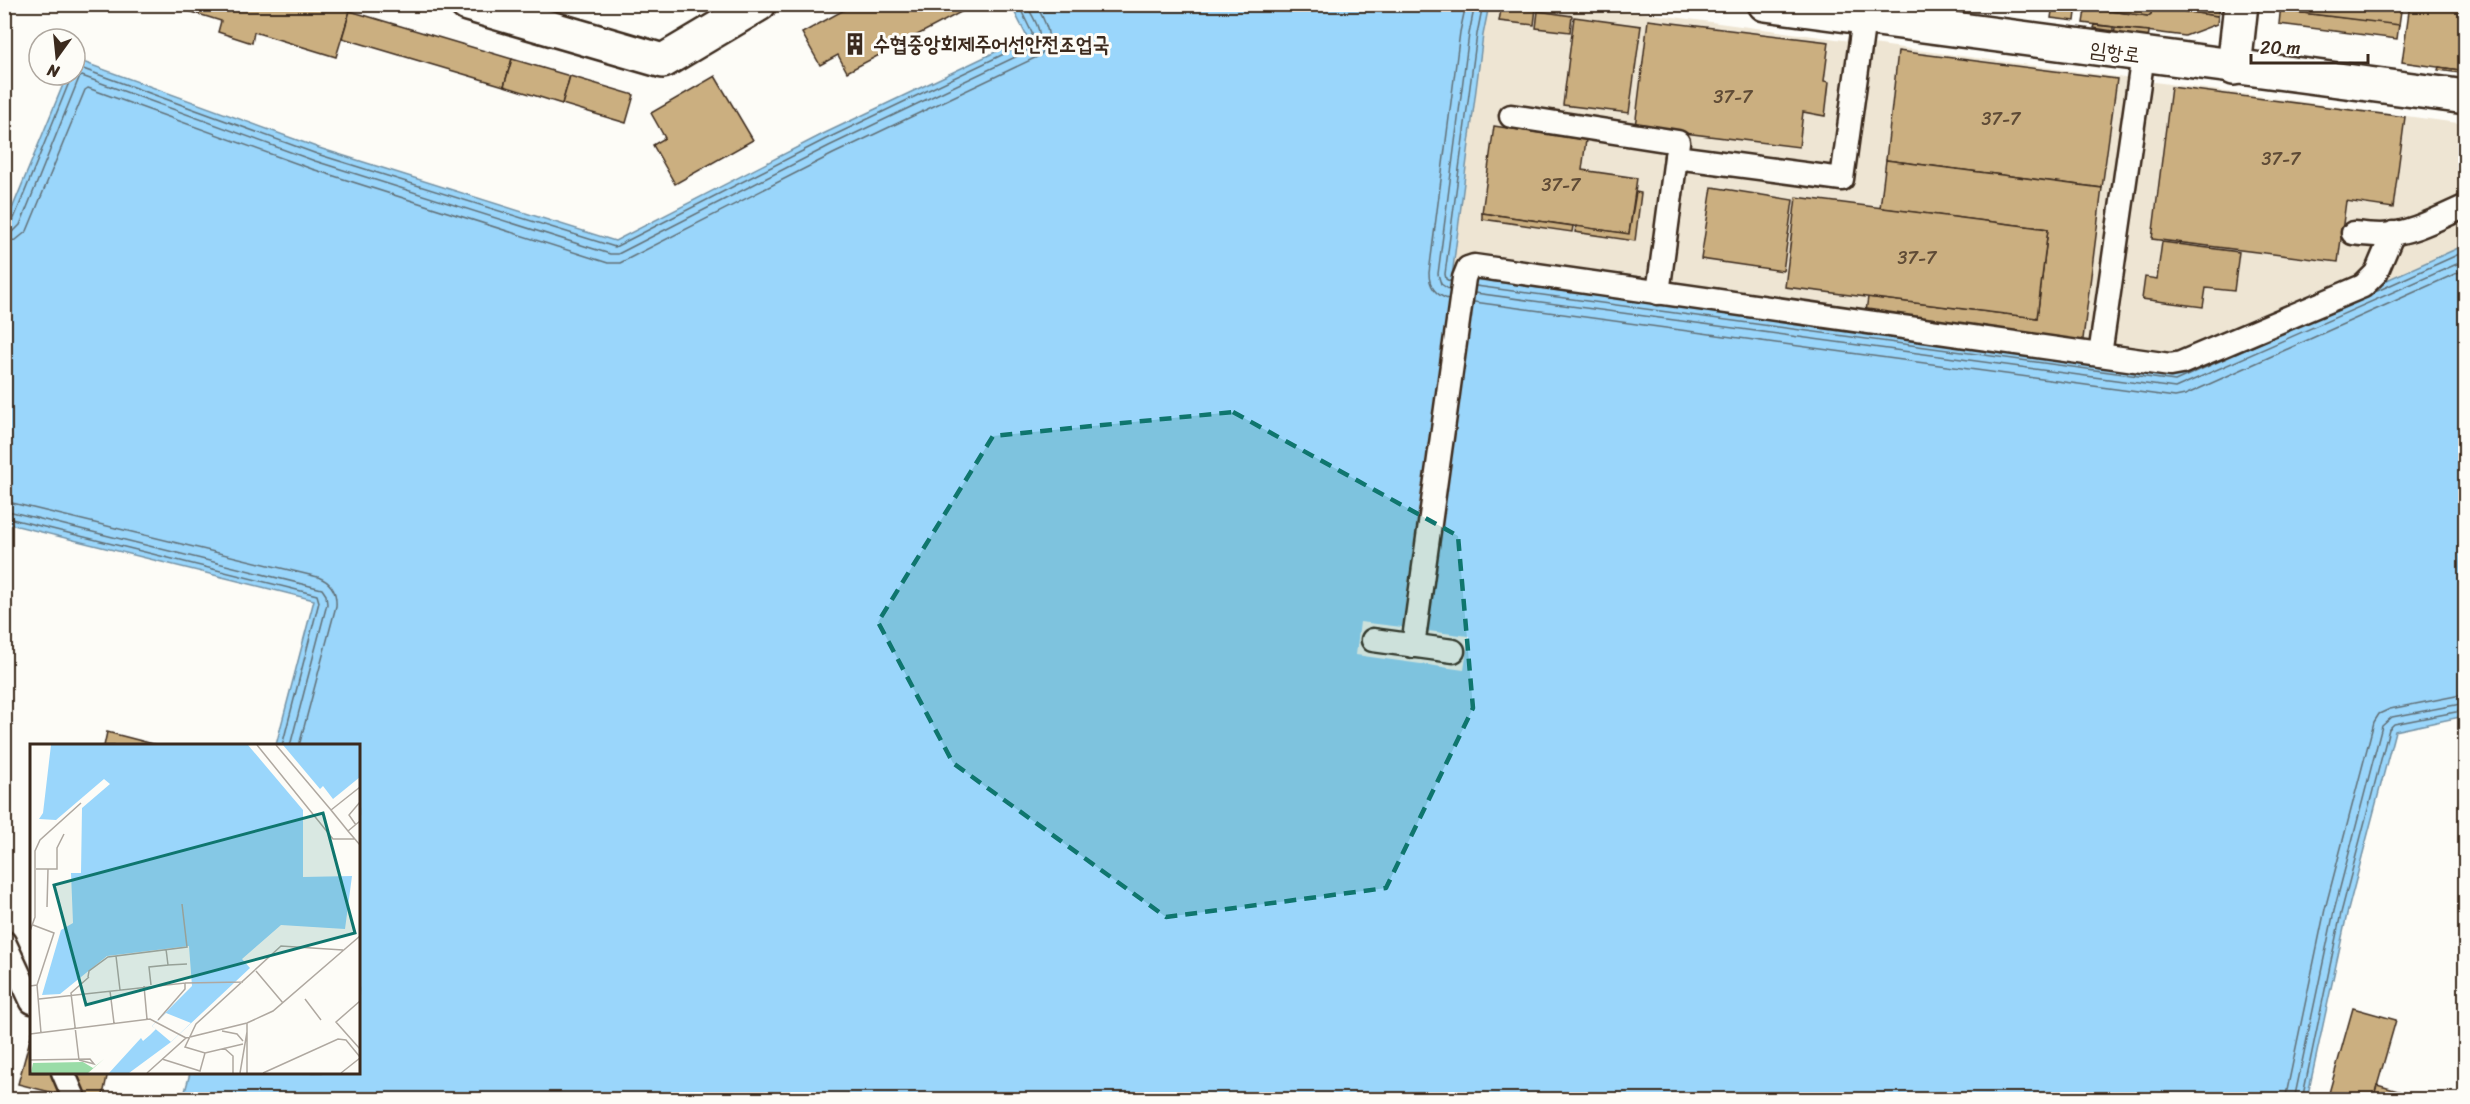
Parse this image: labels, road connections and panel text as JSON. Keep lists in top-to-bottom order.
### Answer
{
  "streets": {
    "street": ["임항로"]
  },
  "places": {
    "building": ["수협중앙회제주어선안전조업국"]
  },
  "house_numbers": [
    "37-7",
    "37-7",
    "37-7",
    "37-7",
    "37-7"
  ],
  "scale_bar": "20 m",
  "north": "bottom"
}
